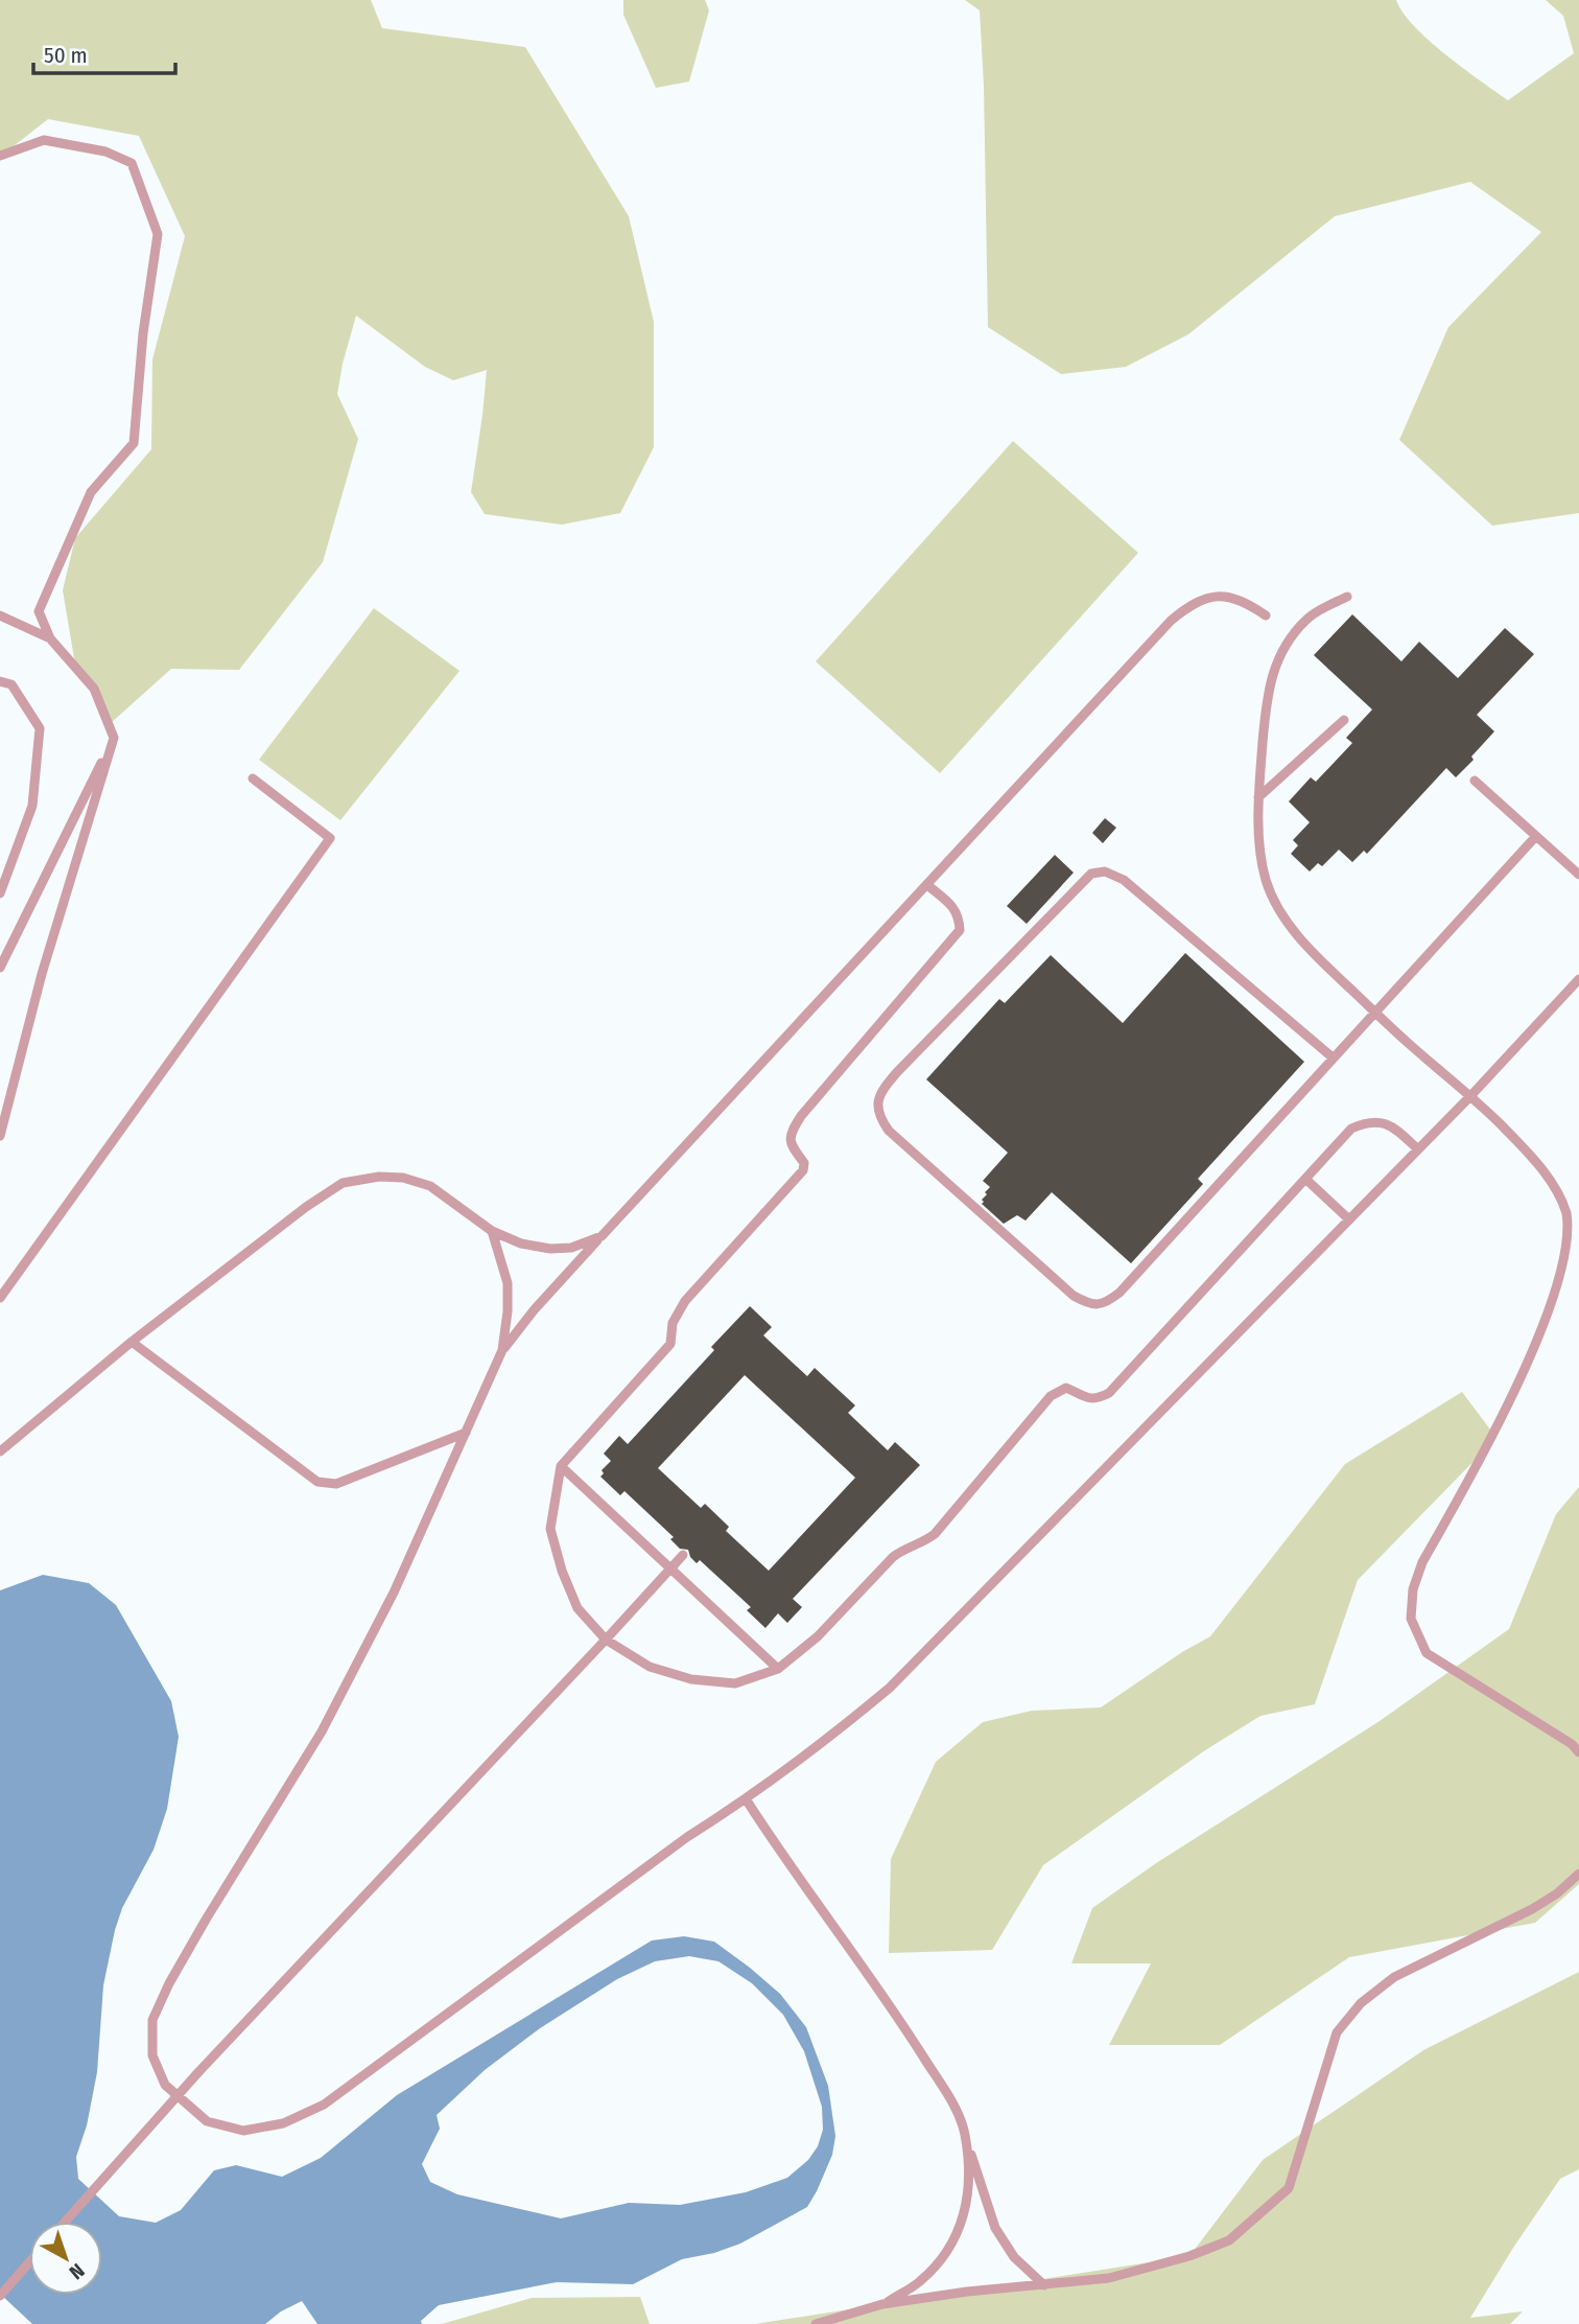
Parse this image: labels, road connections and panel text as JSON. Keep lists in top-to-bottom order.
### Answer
{
  "scale_bar": "50 m",
  "north": "bottom right"
}
